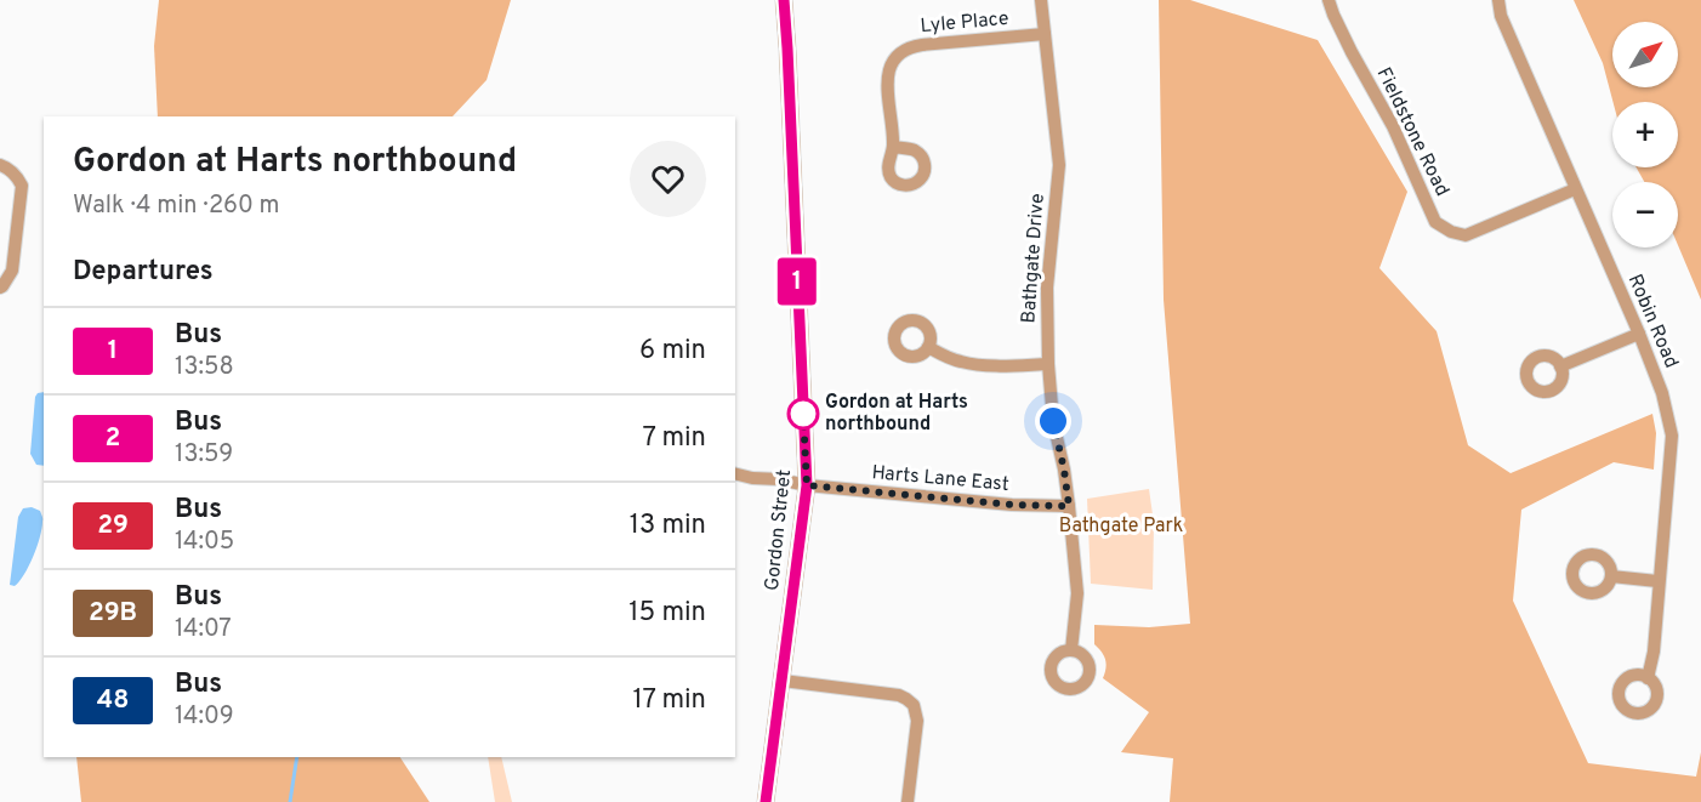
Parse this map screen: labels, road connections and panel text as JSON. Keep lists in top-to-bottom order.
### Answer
{
  "streets": {
    "main road": ["Gordon Street"],
    "street": [
      "Lyle Place",
      "Fieldstone Road",
      "Bathgate Drive",
      "Robin Road",
      "Harts Lane East"
    ]
  },
  "crossings": [
    ["Lyle Place", "Bathgate Drive"],
    ["Fieldstone Road", "Robin Road"],
    ["Bathgate Drive", "Harts Lane East"],
    ["Harts Lane East", "Gordon Street"]
  ],
  "parks": ["Bathgate Park"],
  "places": ["Gordon at Harts northbound"],
  "lines": ["bus line 1"],
  "north": "top right",
  "page": {
    "on_map": "1",
    "map_buttons": ["+", "−"],
    "heading": [
      ["Gordon at Harts northbound", "Walk · 4 min · 260 m"],
      "Departures"
    ],
    "list": [
      {
        "mark": "1",
        "name": "Bus",
        "note": "13:58",
        "value": "6 min"
      },
      {
        "mark": "2",
        "name": "Bus",
        "note": "13:59",
        "value": "7 min"
      },
      {
        "mark": "29",
        "name": "Bus",
        "note": "14:05",
        "value": "13 min"
      },
      {
        "mark": "29B",
        "name": "Bus",
        "note": "14:07",
        "value": "15 min"
      },
      {
        "mark": "48",
        "name": "Bus",
        "note": "14:09",
        "value": "17 min"
      }
    ]
  }
}
